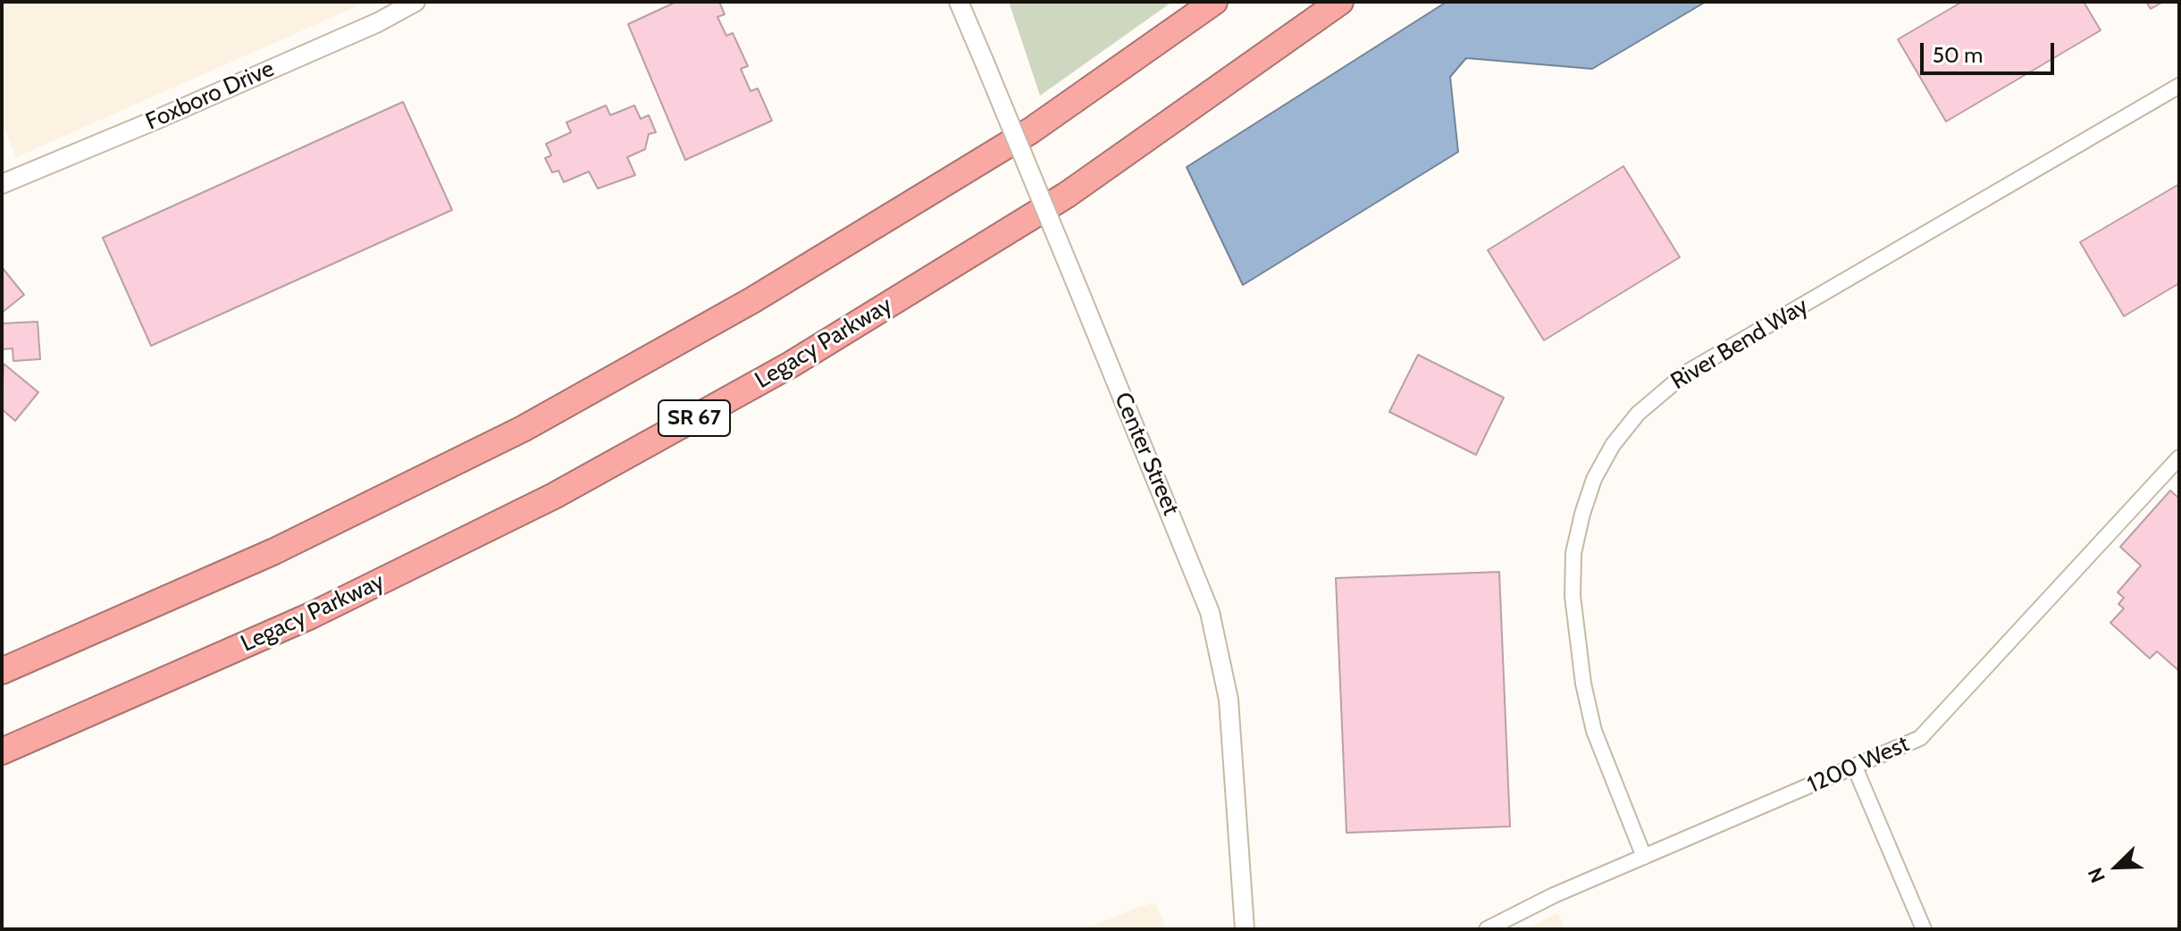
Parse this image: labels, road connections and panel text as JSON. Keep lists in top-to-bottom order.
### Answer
{
  "streets": {
    "highway": ["Legacy Parkway", "SR 67"],
    "street": [
      "Foxboro Drive",
      "River Bend Way",
      "Center Street",
      "1200 West"
    ]
  },
  "crossings": [
    ["River Bend Way", "1200 West"]
  ],
  "scale_bar": "50 m",
  "north": "bottom left"
}
